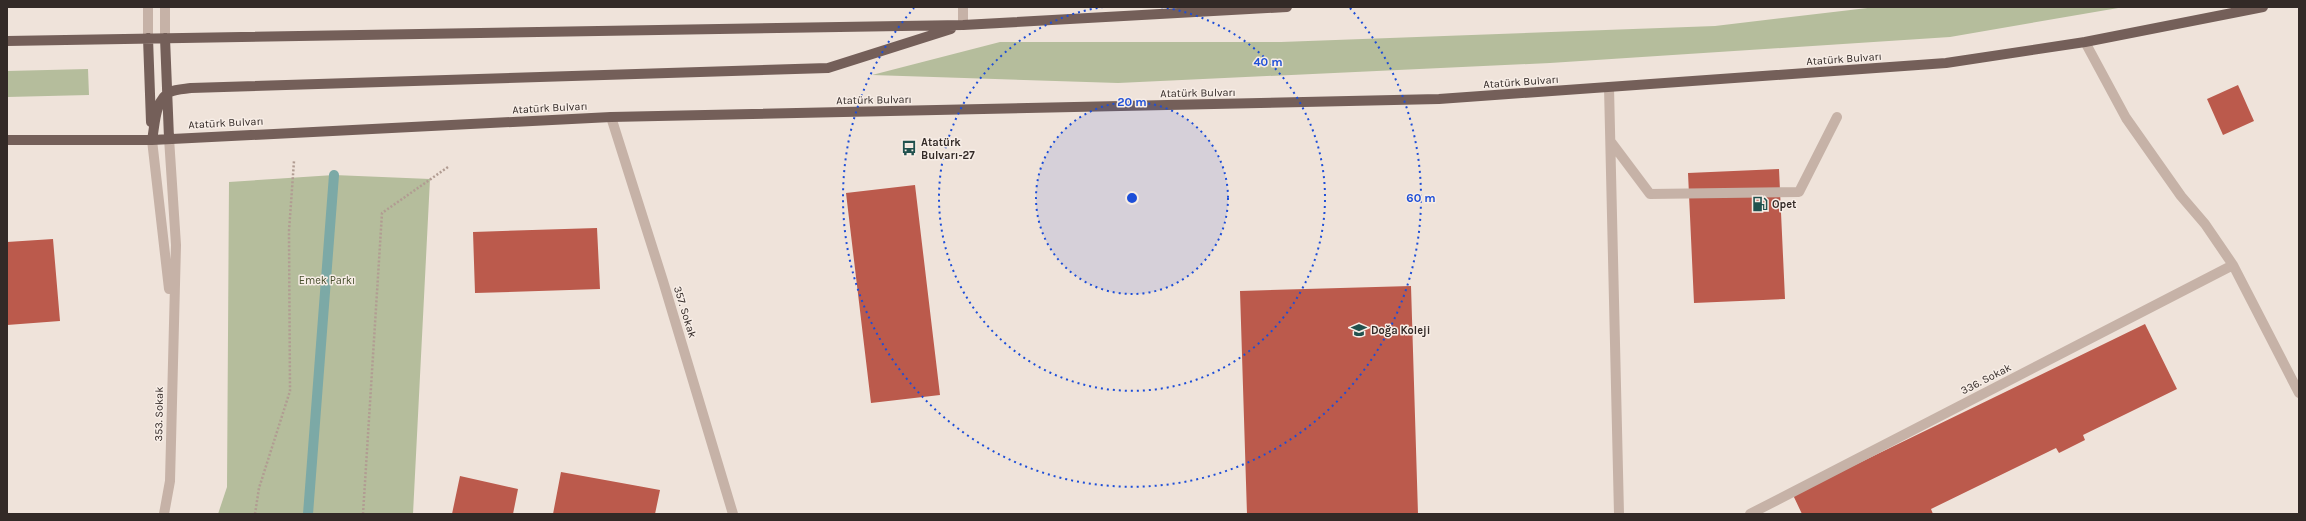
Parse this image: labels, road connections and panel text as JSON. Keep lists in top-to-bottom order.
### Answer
{
  "streets": {
    "main road": ["Atatürk Bulvarı"],
    "street": ["357. Sokak", "336. Sokak", "353. Sokak"]
  },
  "crossings": [
    ["Atatürk Bulvarı", "357. Sokak"]
  ],
  "parks": ["Emek Parkı"],
  "places": {
    "bus stop": ["Atatürk Bulvarı-27"],
    "fuel station": ["Opet"],
    "school or university": ["Doğa Koleji"]
  },
  "rings": ["40 m", "20 m", "60 m"]
}
